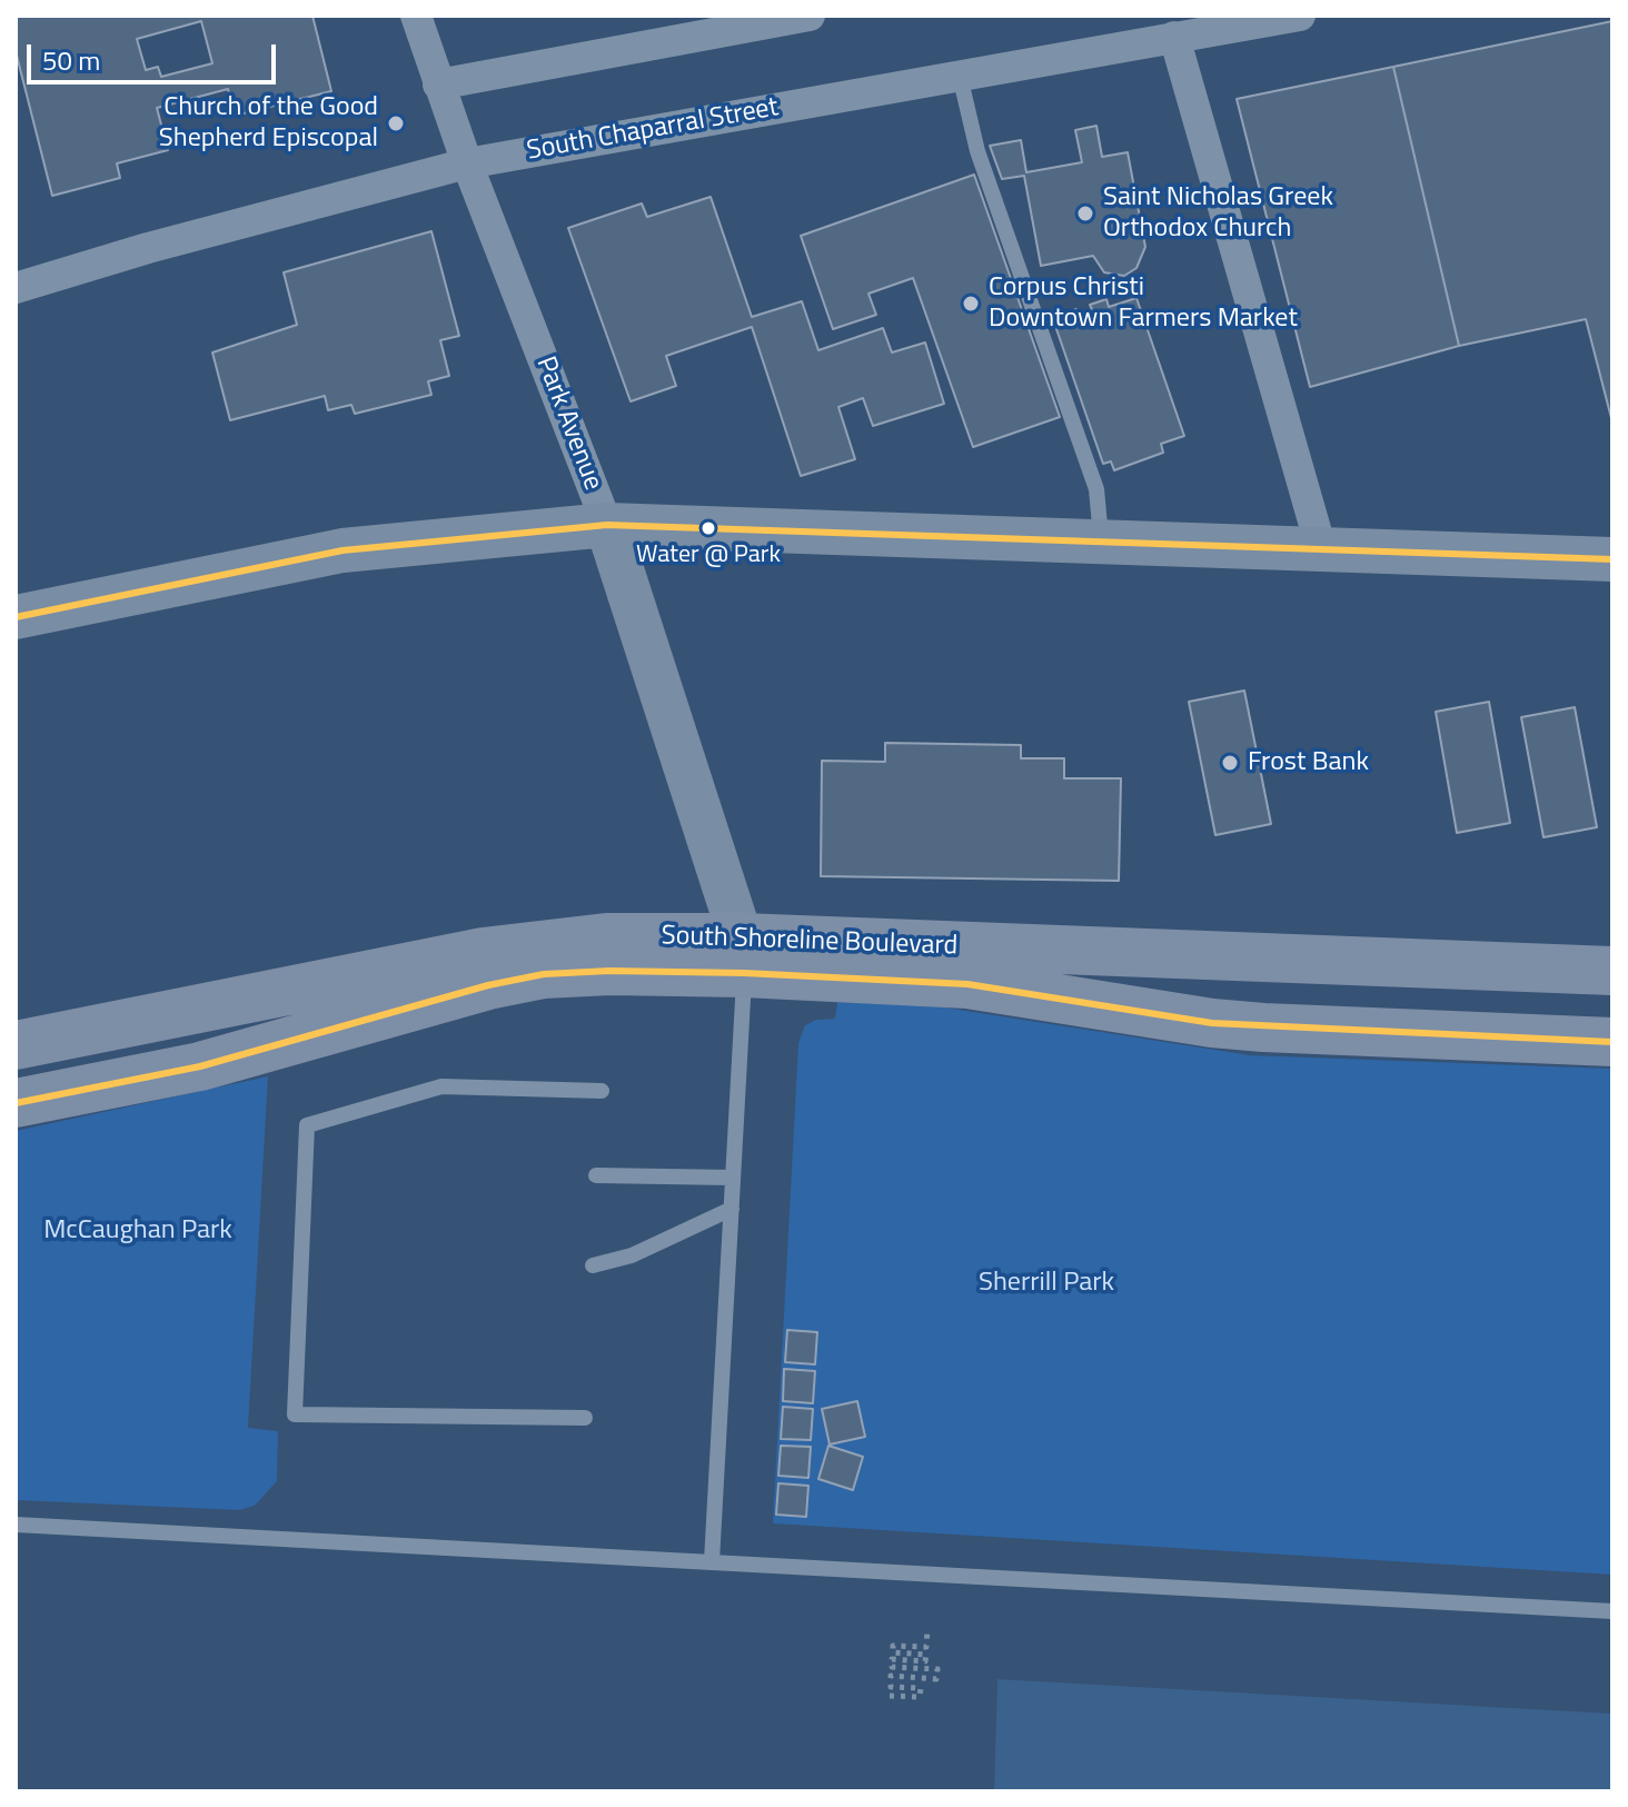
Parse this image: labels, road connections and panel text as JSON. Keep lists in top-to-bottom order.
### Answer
{
  "streets": {
    "main road": ["South Shoreline Boulevard"],
    "street": ["South Chaparral Street", "Park Avenue"]
  },
  "crossings": [
    ["South Chaparral Street", "Park Avenue"],
    ["Park Avenue", "South Shoreline Boulevard"]
  ],
  "parks": ["McCaughan Park", "Sherrill Park"],
  "places": [
    "Church of the Good Shepherd Episcopal",
    "Saint Nicholas Greek Orthodox Church",
    "Corpus Christi Downtown Farmers Market",
    "Water @ Park",
    "Frost Bank"
  ],
  "scale_bar": "50 m"
}
